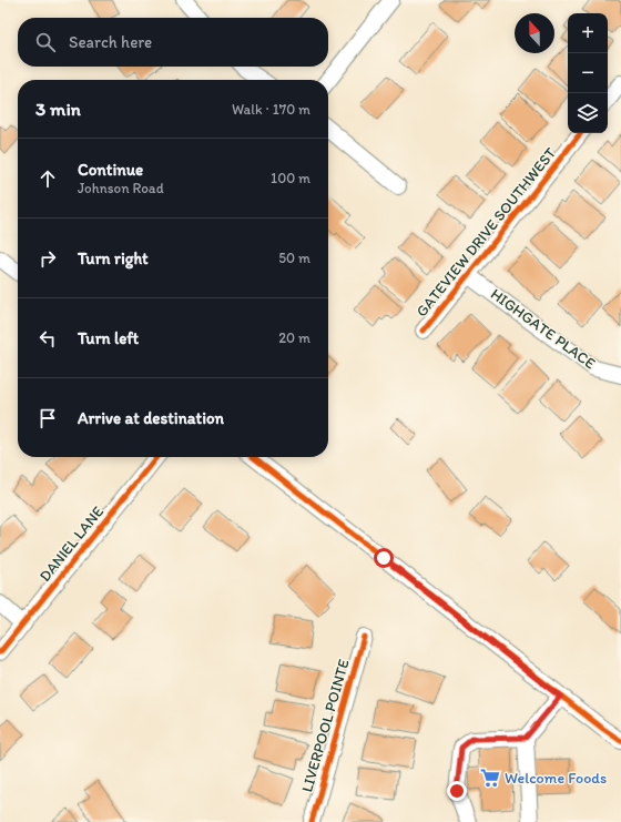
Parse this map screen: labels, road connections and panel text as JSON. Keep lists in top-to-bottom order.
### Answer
{
  "streets": {
    "street": [
      "GATEVIEW DRIVE SOUTHWEST",
      "HIGHGATE PLACE",
      "DANIEL LANE",
      "LIVERPOOL POINTE"
    ]
  },
  "crossings": [
    ["GATEVIEW DRIVE SOUTHWEST", "HIGHGATE PLACE"]
  ],
  "places": {
    "supermarket": ["Welcome Foods"]
  },
  "north": "top",
  "page": {
    "map_buttons": ["+", "−"],
    "search": "Search here",
    "heading": ["3 min", "Walk · 170 m"],
    "list": [
      ["Continue", "Johnson Road", "100 m"],
      ["Turn right", "50 m"],
      ["Turn left", "20 m"],
      "Arrive at destination"
    ]
  }
}
